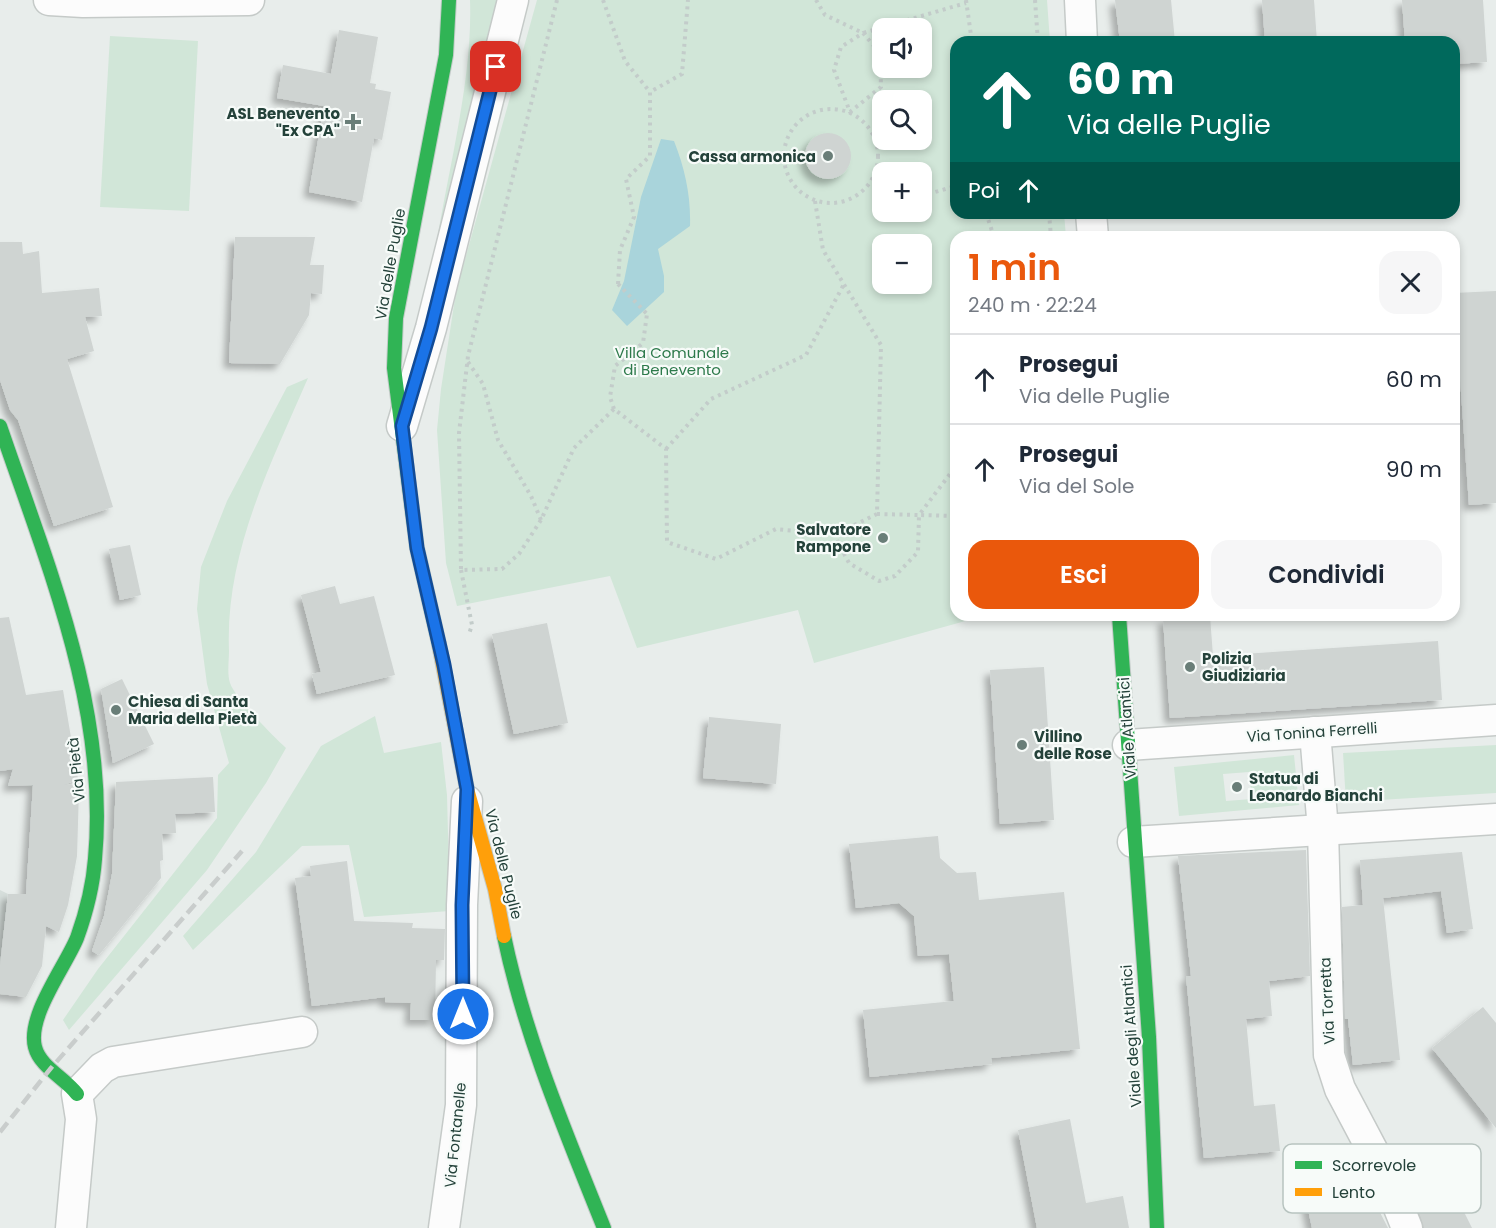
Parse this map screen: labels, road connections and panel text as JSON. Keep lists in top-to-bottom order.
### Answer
{
  "streets": {
    "street": [
      "Via delle Puglie",
      "Viale Atlantici",
      "Via Tonina Ferrelli",
      "Via Pietà",
      "Via Torretta",
      "Viale degli Atlantici",
      "Via Fontanelle"
    ]
  },
  "crossings": [
    ["Via delle Puglie", "Via Fontanelle"],
    ["Viale Atlantici", "Via Tonina Ferrelli"],
    ["Viale Atlantici", "Viale degli Atlantici"],
    ["Via Tonina Ferrelli", "Via Torretta"]
  ],
  "parks": ["Villa Comunale di Benevento"],
  "places": {
    "health": ["ASL Benevento \"Ex CPA\""],
    "other": [
      "Cassa armonica",
      "Salvatore Rampone",
      "Polizia Giudiziaria",
      "Chiesa di Santa Maria della Pietà",
      "Villino delle Rose",
      "Statua di Leonardo Bianchi"
    ]
  },
  "legend": ["Scorrevole", "Lento"],
  "page": {
    "map_buttons": ["+", "−"],
    "turn": ["60 m", "Via delle Puglie"],
    "then": "Poi",
    "heading": ["1 min", "240 m · 22:24"],
    "list": [
      {
        "name": "Prosegui",
        "note": "Via delle Puglie",
        "value": "60 m"
      },
      {
        "name": "Prosegui",
        "note": "Via del Sole",
        "value": "90 m"
      }
    ],
    "buttons": ["Esci", "Condividi"]
  }
}
